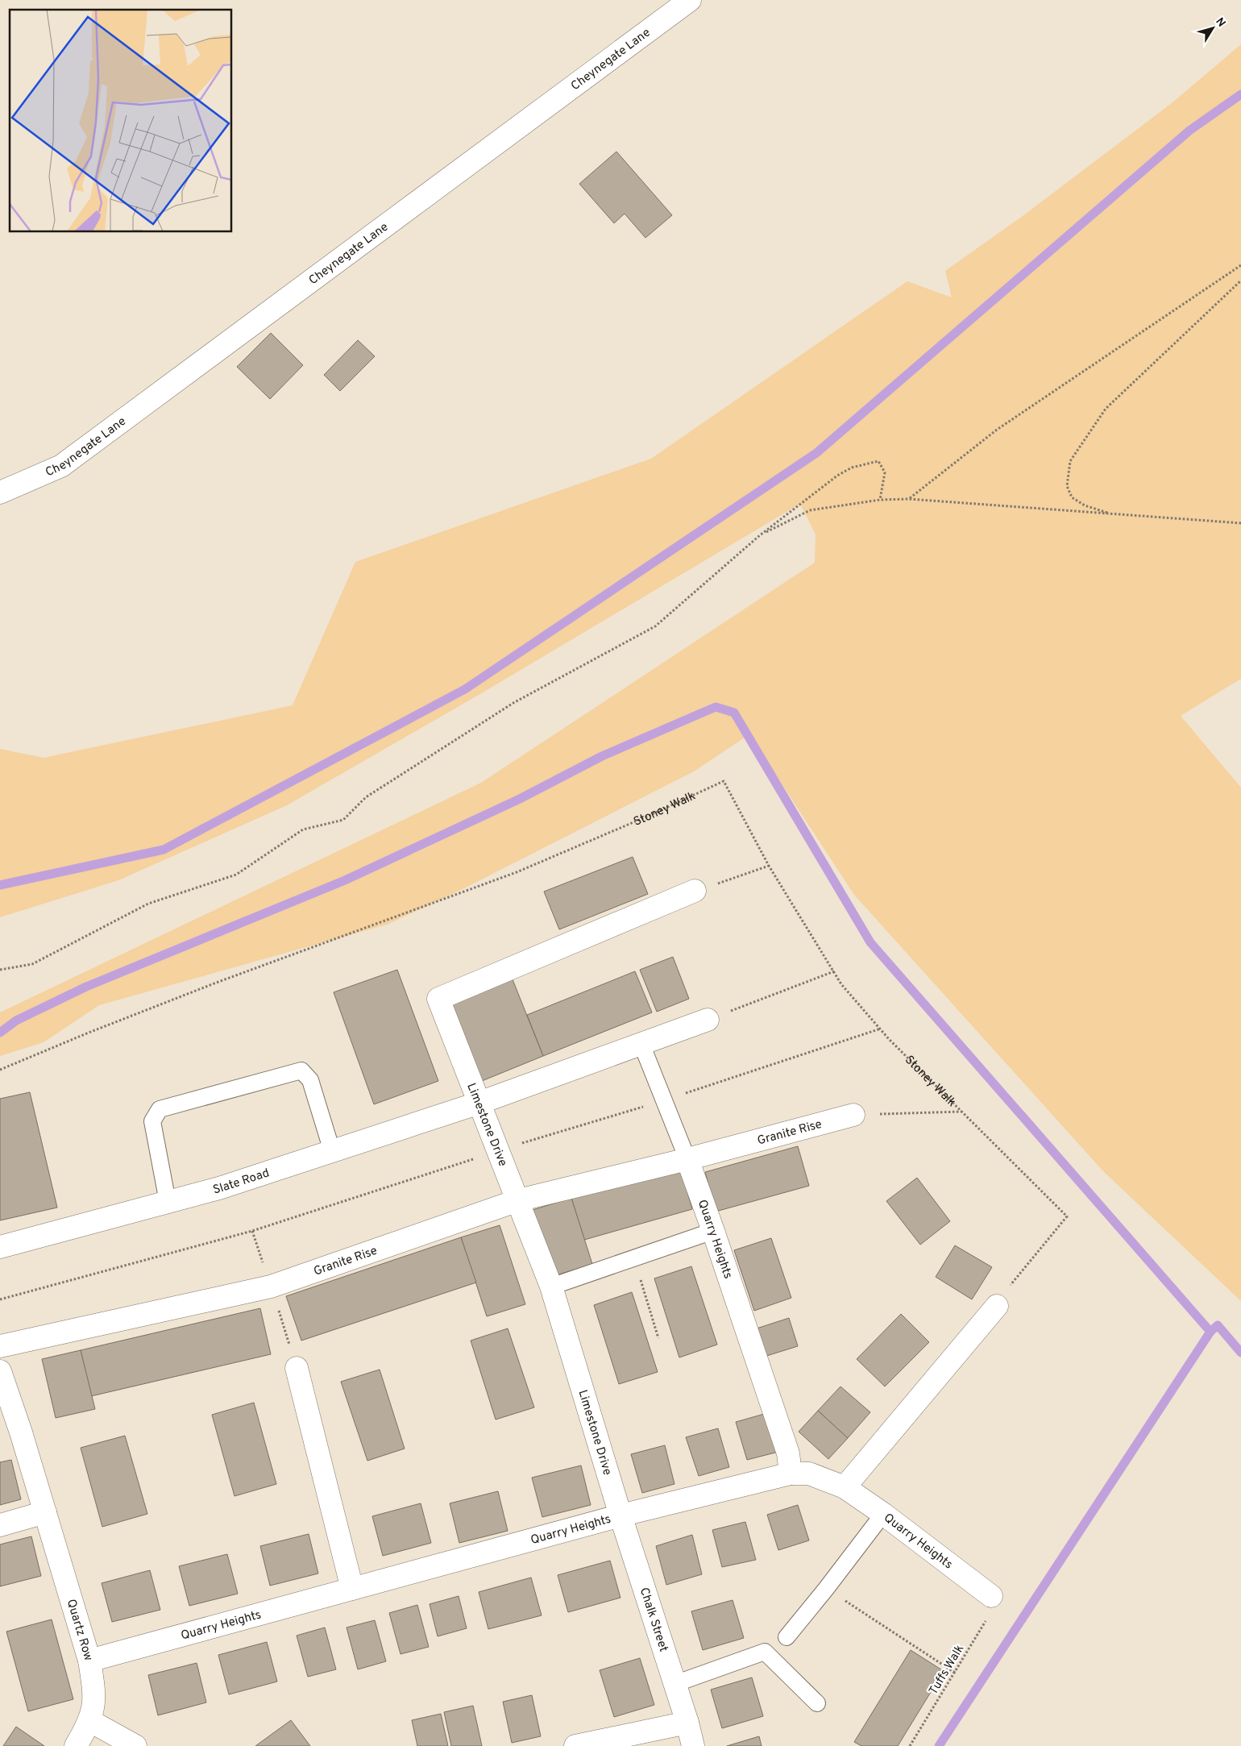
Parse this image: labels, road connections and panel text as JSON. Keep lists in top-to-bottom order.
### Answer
{
  "streets": {
    "street": [
      "Cheynegate Lane",
      "Limestone Drive",
      "Granite Rise",
      "Slate Road",
      "Quarry Heights",
      "Chalk Street",
      "Quartz Row"
    ],
    "path": ["Stoney Walk", "Tuffs Walk"]
  },
  "crossings": [
    ["Limestone Drive", "Granite Rise"],
    ["Limestone Drive", "Slate Road"],
    ["Limestone Drive", "Quarry Heights"],
    ["Limestone Drive", "Chalk Street"],
    ["Granite Rise", "Quarry Heights"],
    ["Quarry Heights", "Chalk Street"],
    ["Quarry Heights", "Quartz Row"],
    ["Quarry Heights", "Tuffs Walk"]
  ],
  "north": "top right"
}
